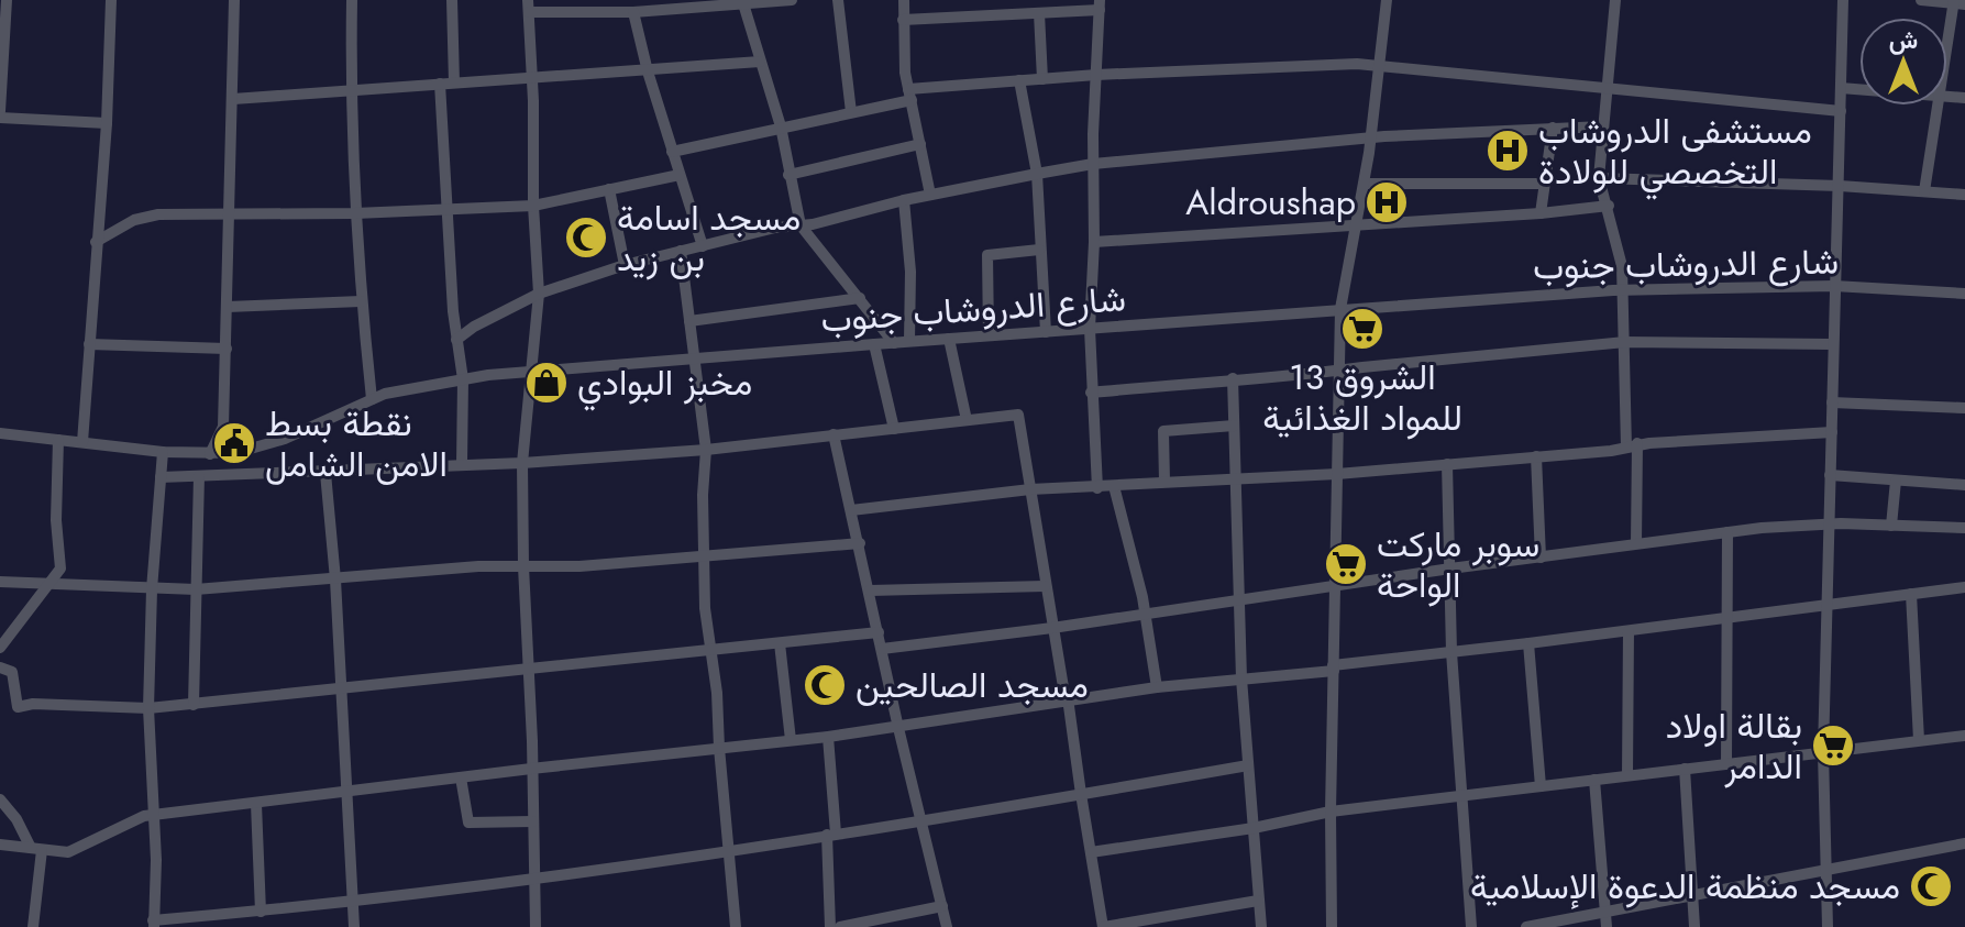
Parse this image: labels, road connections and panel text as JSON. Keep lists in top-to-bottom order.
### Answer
{
  "streets": {
    "street": ["شارع الدروشاب جنوب"]
  },
  "places": {
    "hospital": ["مستشفى الدروشاب التخصصي للولادة", "Aldroushap"],
    "mosque": ["مسجد اسامة بن زيد", "مسجد الصالحين", "مسجد منظمة الدعوة الإسلامية"],
    "supermarket": ["الشروق 13 للمواد الغذائية", "سوبر ماركت الواحة", "بقالة اولاد الدامر"],
    "shop": ["مخبز البوادي"],
    "public building": ["نقطة بسط الامن الشامل"]
  },
  "north": "top"
}
